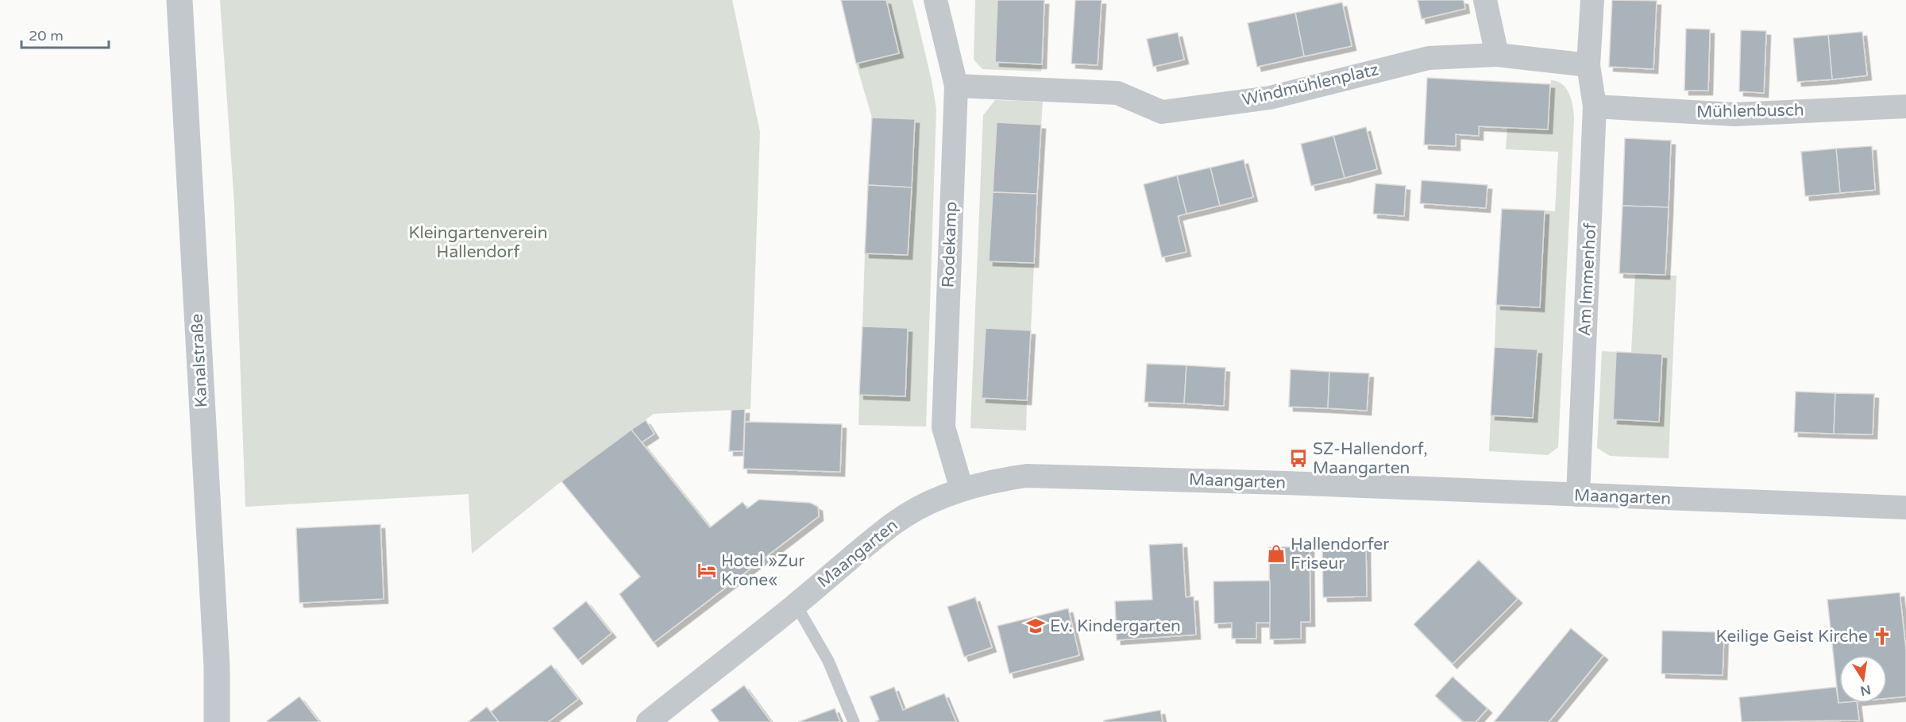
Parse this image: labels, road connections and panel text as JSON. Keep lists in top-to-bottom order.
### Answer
{
  "streets": {
    "street": [
      "Windmühlenplatz",
      "Mühlenbusch",
      "Rodekamp",
      "Am Immenhof",
      "Kanalstraße",
      "Maangarten"
    ]
  },
  "crossings": [
    ["Windmühlenplatz", "Rodekamp"],
    ["Mühlenbusch", "Am Immenhof"],
    ["Rodekamp", "Maangarten"],
    ["Am Immenhof", "Maangarten"]
  ],
  "parks": ["Kleingartenverein Hallendorf"],
  "places": {
    "bus stop": ["SZ-Hallendorf, Maangarten"],
    "shop": ["Hallendorfer Friseur"],
    "hotel": ["Hotel »Zur Krone«"],
    "school or university": ["Ev. Kindergarten"],
    "church": ["Keilige Geist Kirche"]
  },
  "scale_bar": "20 m",
  "north": "bottom"
}
